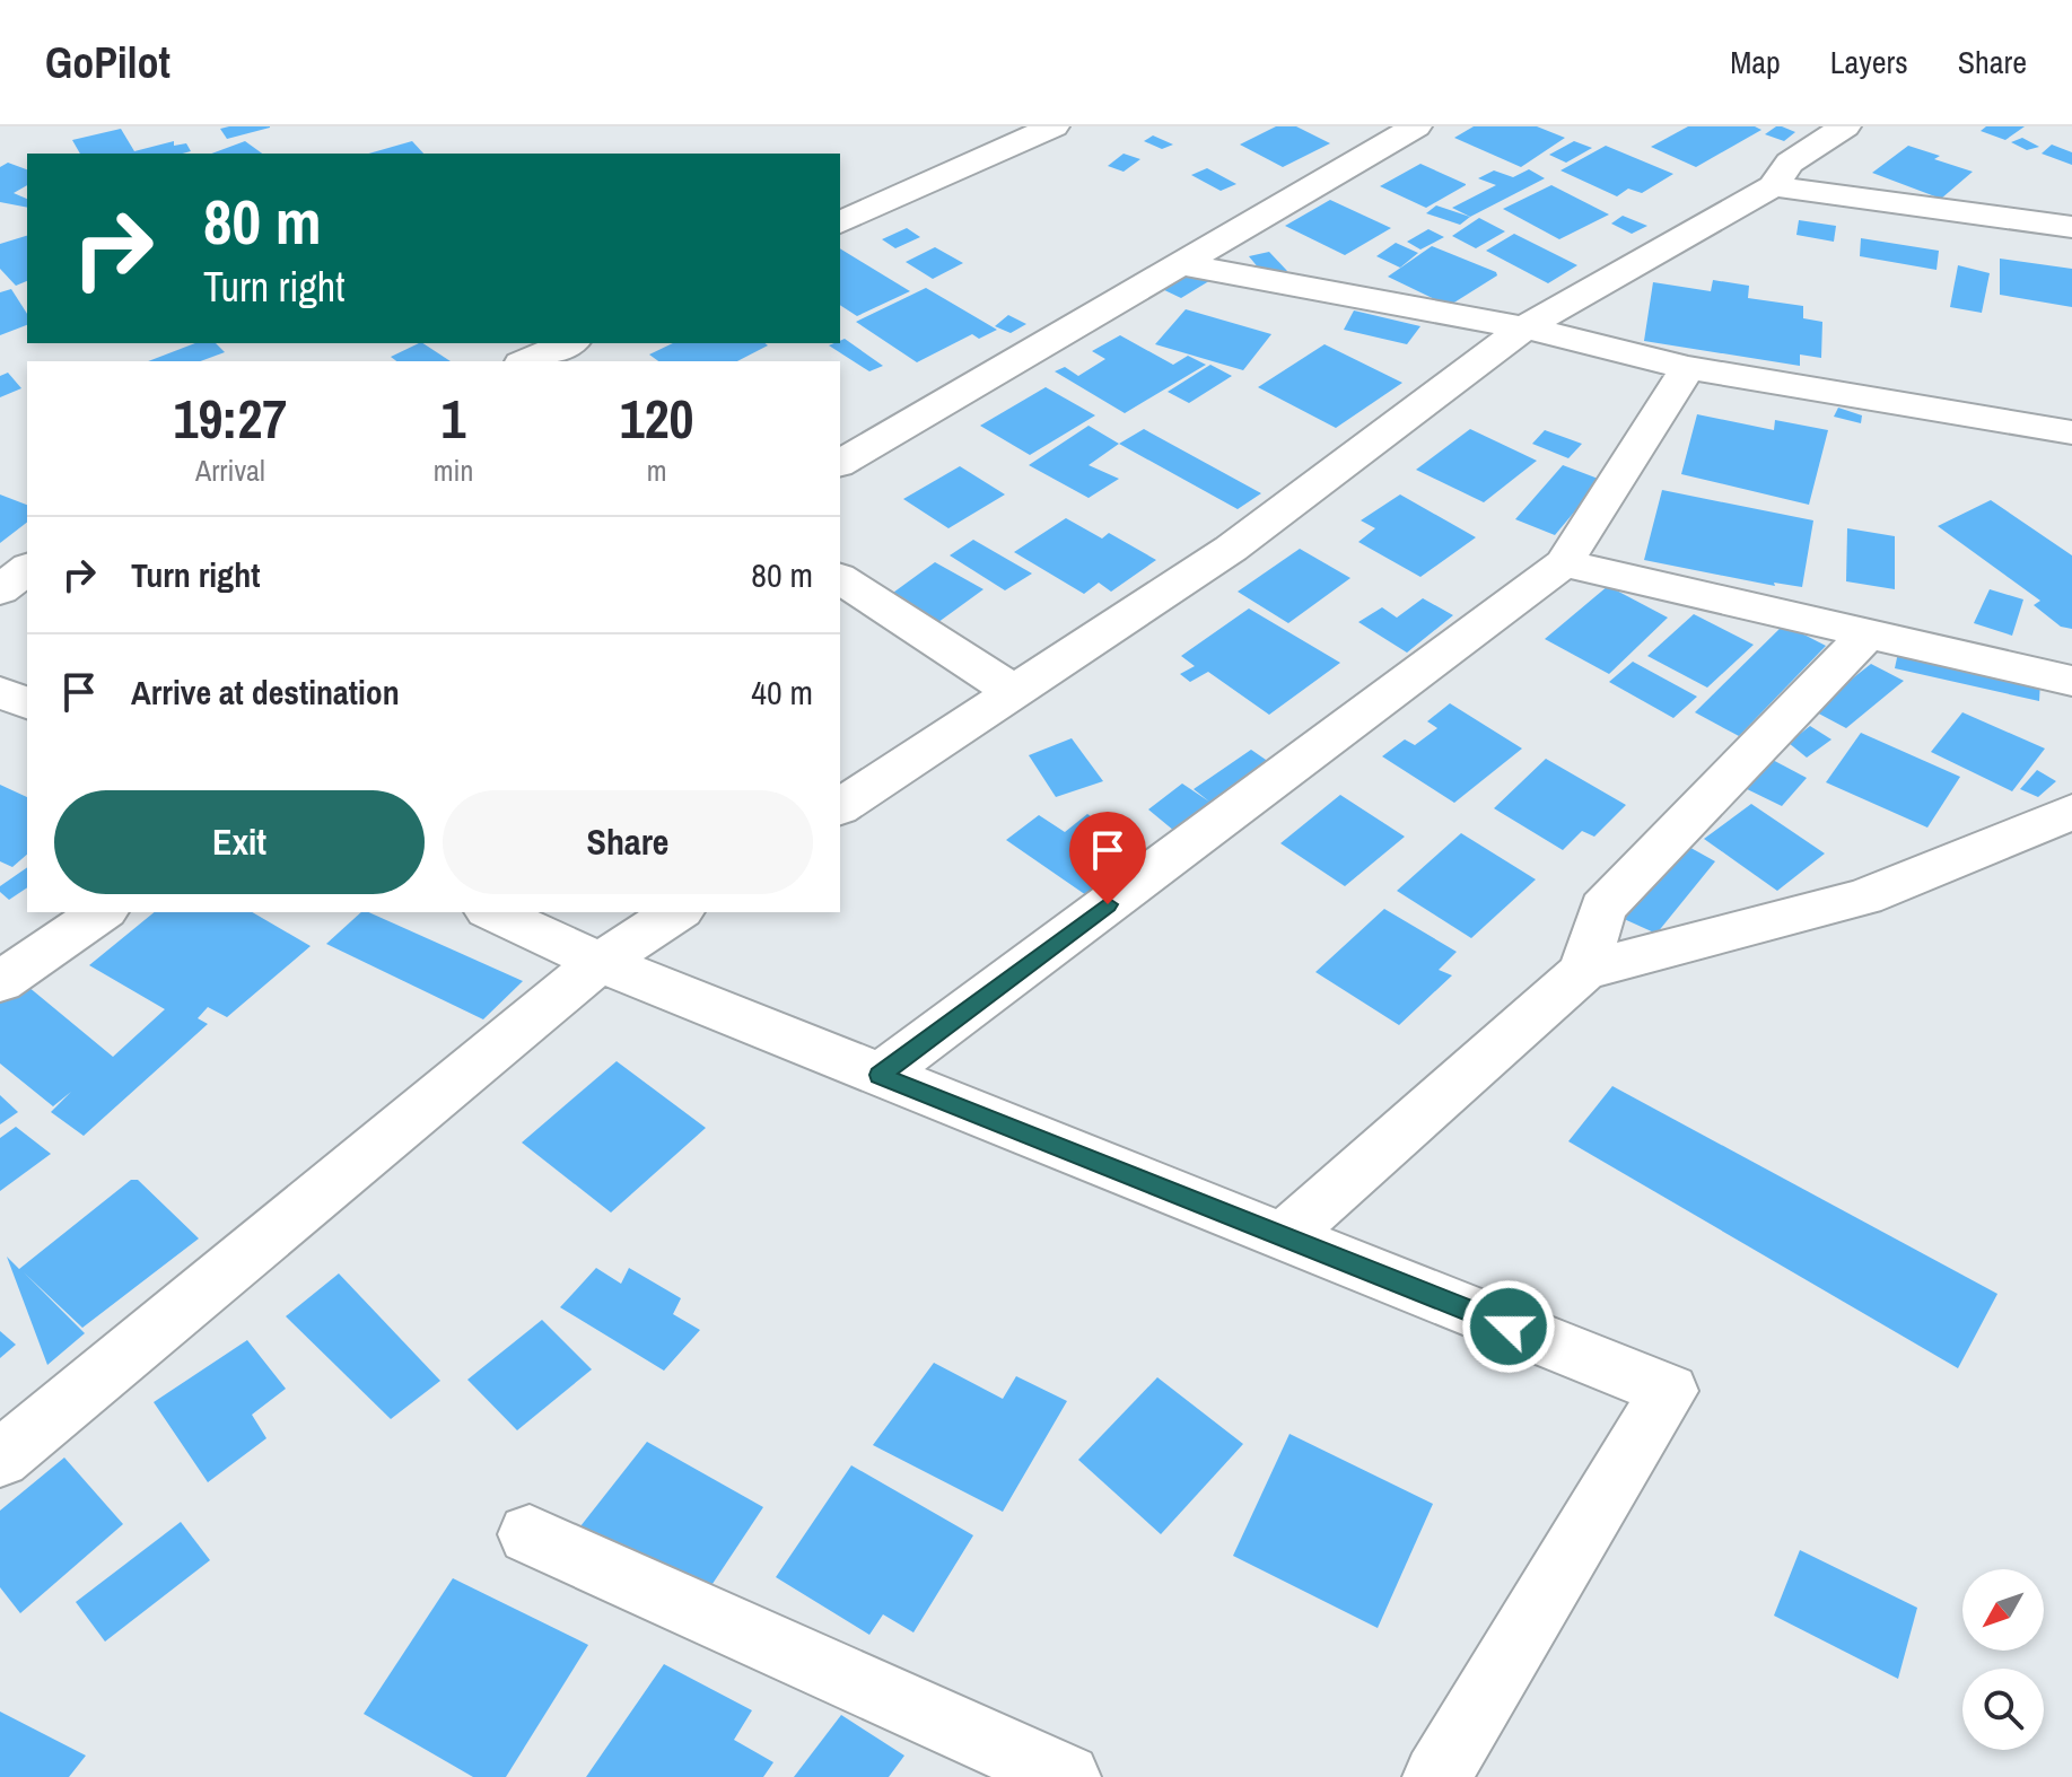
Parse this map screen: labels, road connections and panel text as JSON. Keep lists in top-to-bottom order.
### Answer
{
  "north": "bottom left",
  "page": {
    "header": "GoPilot",
    "nav": ["Map", "Layers", "Share"],
    "turn": ["80 m", "Turn right"],
    "eta": [
      "19:27",
      "Arrival",
      "1",
      "min",
      "120",
      "m"
    ],
    "list": [
      {
        "name": "Turn right",
        "value": "80 m"
      },
      {
        "name": "Arrive at destination",
        "value": "40 m"
      }
    ],
    "buttons": ["Exit", "Share"]
  }
}
